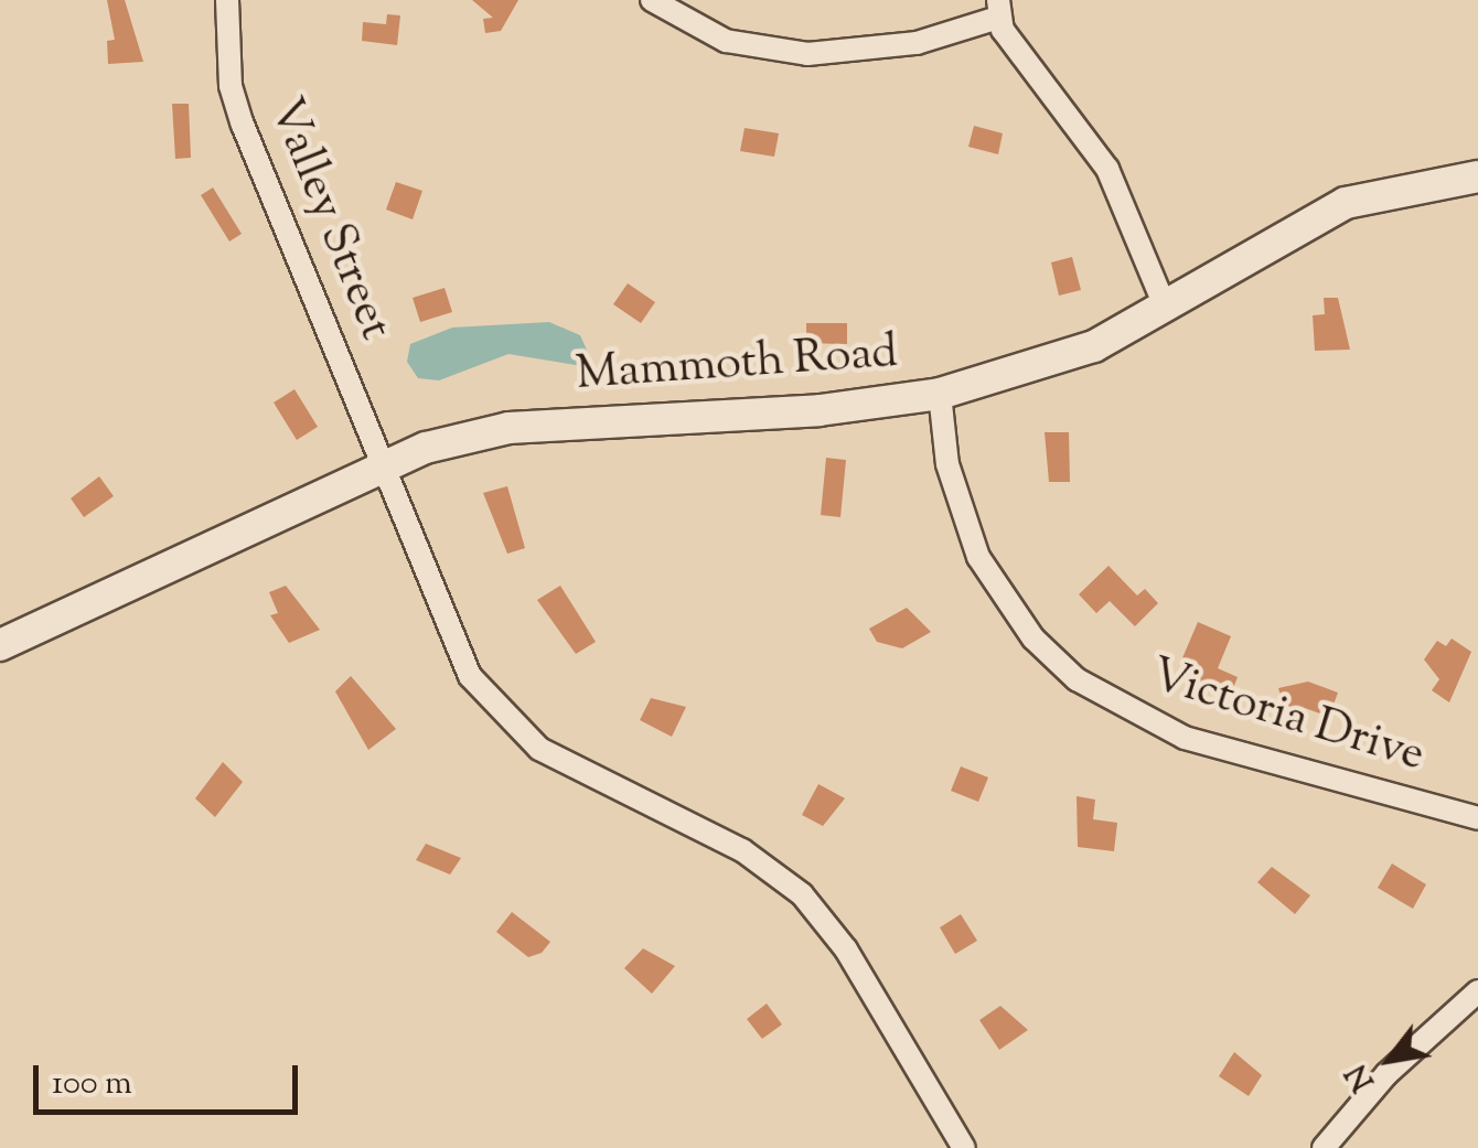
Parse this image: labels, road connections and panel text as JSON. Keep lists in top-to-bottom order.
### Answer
{
  "streets": {
    "main road": ["Mammoth Road"],
    "street": ["Valley Street", "Victoria Drive"]
  },
  "crossings": [
    ["Valley Street", "Mammoth Road"],
    ["Mammoth Road", "Victoria Drive"]
  ],
  "scale_bar": "100 m",
  "north": "bottom left"
}
